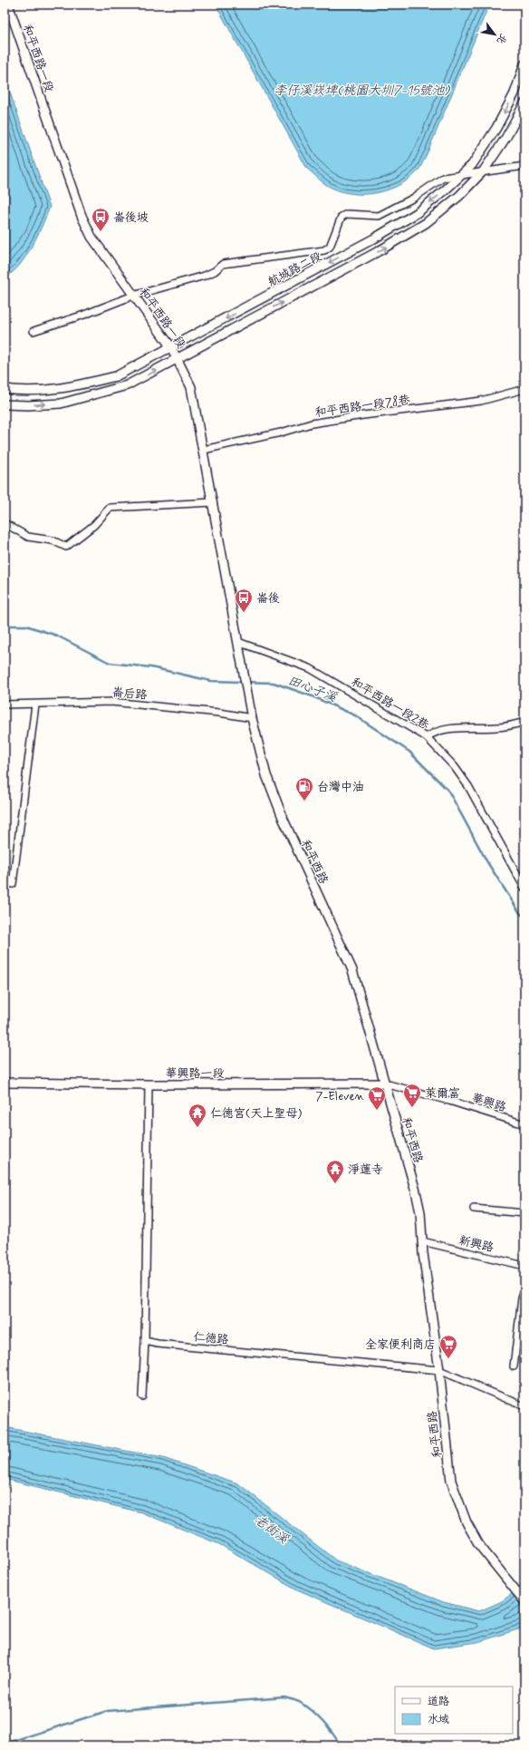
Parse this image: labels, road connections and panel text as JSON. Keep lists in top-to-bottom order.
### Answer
{
  "streets": {
    "street": [
      "和平西路一段",
      "航城路二段",
      "和平西路一段78巷",
      "崙后路",
      "和平西路一段2巷",
      "和平西路",
      "華興路一段",
      "華興路",
      "新興路",
      "仁德路"
    ]
  },
  "crossings": [
    ["和平西路一段", "航城路二段"],
    ["和平西路一段", "和平西路一段78巷"],
    ["和平西路一段", "和平西路一段2巷"],
    ["和平西路一段", "和平西路"],
    ["崙后路", "和平西路"],
    ["和平西路", "華興路一段"],
    ["和平西路", "華興路"],
    ["和平西路", "新興路"],
    ["和平西路", "仁德路"],
    ["華興路一段", "華興路"]
  ],
  "water": ["李仔溪崁埤(桃園大圳7-15號池)", "田心子溪", "老街溪"],
  "places": {
    "bus stop": ["崙後坡", "崙後"],
    "fuel station": ["台灣中油"],
    "supermarket": ["萊爾富", "7-Eleven", "全家便利商店"],
    "temple": ["仁德宮(天上聖母)", "淨蓮寺"]
  },
  "legend": ["道路", "水域"],
  "north": "bottom right"
}
